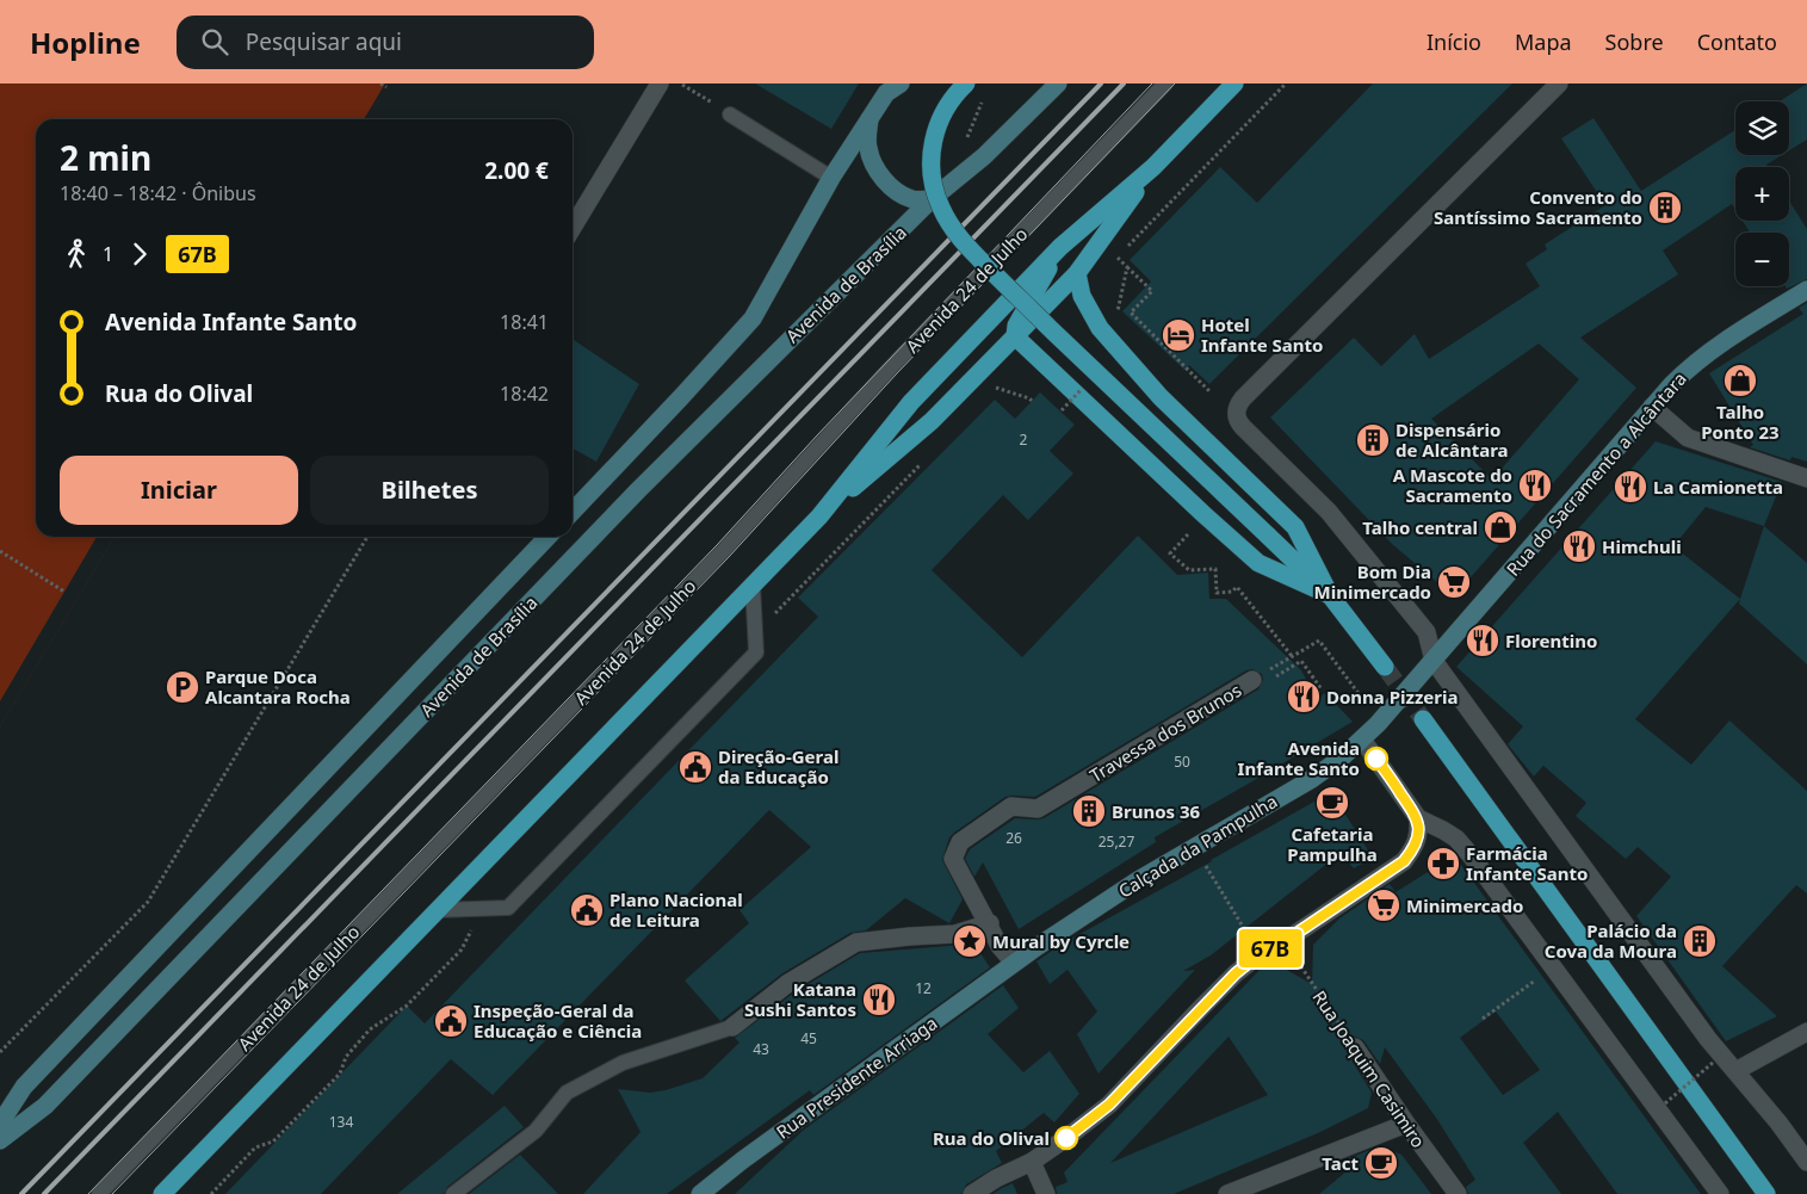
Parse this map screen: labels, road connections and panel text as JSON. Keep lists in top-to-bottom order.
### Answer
{
  "streets": {
    "street": [
      "Avenida de Brasília",
      "Rua do Sacramento a Alcântara",
      "Travessa dos Brunos",
      "Calçada da Pampulha",
      "Rua Joaquim Casimiro",
      "Rua Presidente Arriaga"
    ],
    "lane": ["Avenida 24 de Julho"]
  },
  "crossings": [
    ["Rua do Sacramento a Alcântara", "Calçada da Pampulha"],
    ["Travessa dos Brunos", "Calçada da Pampulha"],
    ["Travessa dos Brunos", "Rua Presidente Arriaga"],
    ["Calçada da Pampulha", "Rua Presidente Arriaga"]
  ],
  "places": {
    "building": [
      "Convento do Santíssimo Sacramento",
      "Dispensário de Alcântara",
      "Brunos 36",
      "Palácio da Cova da Moura"
    ],
    "hotel": ["Hotel Infante Santo"],
    "shop": ["Talho Ponto 23", "Talho central"],
    "restaurant": [
      "A Mascote do Sacramento",
      "La Camionetta",
      "Himchuli",
      "Florentino",
      "Donna Pizzeria",
      "Katana Sushi Santos"
    ],
    "supermarket": ["Bom Dia Minimercado", "Minimercado"],
    "parking": ["Parque Doca Alcantara Rocha"],
    "other": ["Avenida Infante Santo", "Rua do Olival"],
    "public building": ["Direção-Geral da Educação", "Plano Nacional de Leitura", "Inspeção-Geral da Educação e Ciência"],
    "cafe": ["Cafetaria Pampulha", "Tact"],
    "pharmacy": ["Farmácia Infante Santo"],
    "place": ["Mural by Cyrcle"]
  },
  "lines": ["bus line 67B"],
  "house_numbers": [
    "2",
    "50",
    "26",
    "25,27",
    "12",
    "45",
    "43",
    "134"
  ],
  "page": {
    "header": "Hopline",
    "search": "Pesquisar aqui",
    "nav": [
      "Início",
      "Mapa",
      "Sobre",
      "Contato"
    ],
    "on_map": "67B",
    "map_buttons": ["+", "−"],
    "heading": ["2 min", "18:40 – 18:42 · Ônibus", "2.00 €"],
    "legs": ["1", "67B"],
    "list": [
      {
        "name": "Avenida Infante Santo",
        "value": "18:41"
      },
      {
        "name": "Rua do Olival",
        "value": "18:42"
      }
    ],
    "buttons": ["Iniciar", "Bilhetes"]
  }
}
